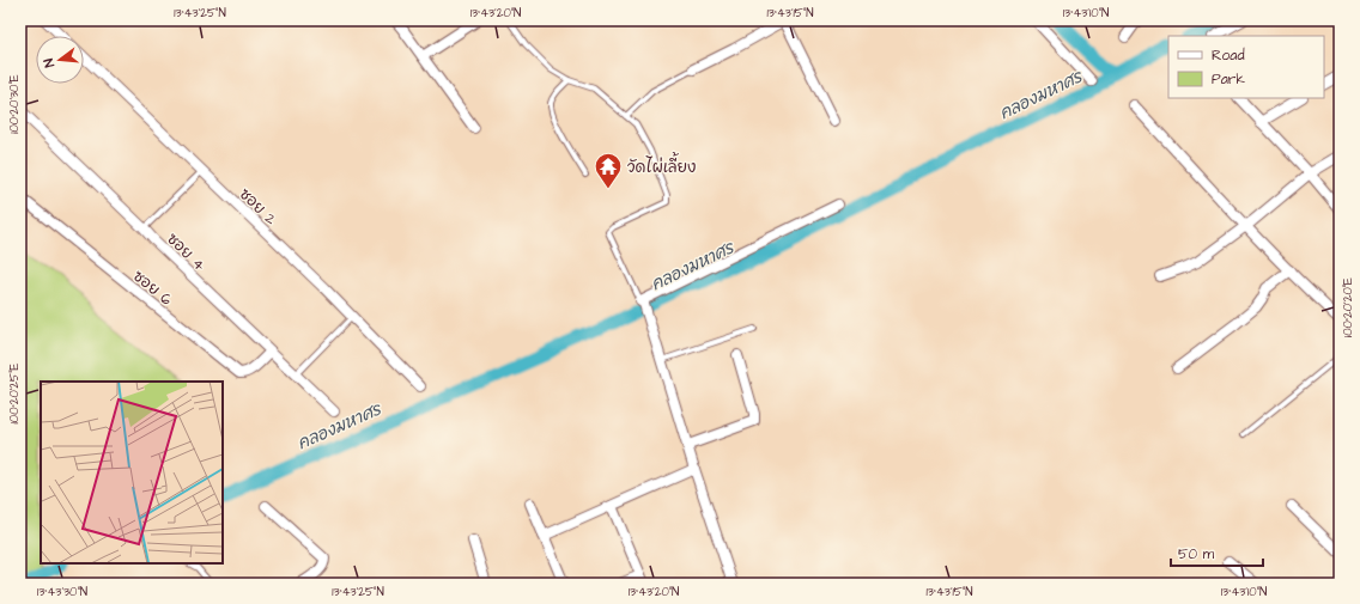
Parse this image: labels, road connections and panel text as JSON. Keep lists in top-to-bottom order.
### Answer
{
  "streets": {
    "street": ["ซอย 2", "ซอย 4", "ซอย 6"]
  },
  "crossings": [
    ["ซอย 4", "ซอย 6"]
  ],
  "water": ["คลองมหาศร"],
  "places": {
    "temple": ["วัดไผ่เลี้ยง"]
  },
  "legend": ["Road", "Park"],
  "scale_bar": "50 m",
  "north": "left",
  "coordinates": [
    "13°43'25\"N",
    "13°43'20\"N",
    "13°43'15\"N",
    "13°43'10\"N",
    "100°20'30\"E",
    "100°20'20\"E",
    "100°20'25\"E",
    "13°43'30\"N"
  ]
}
